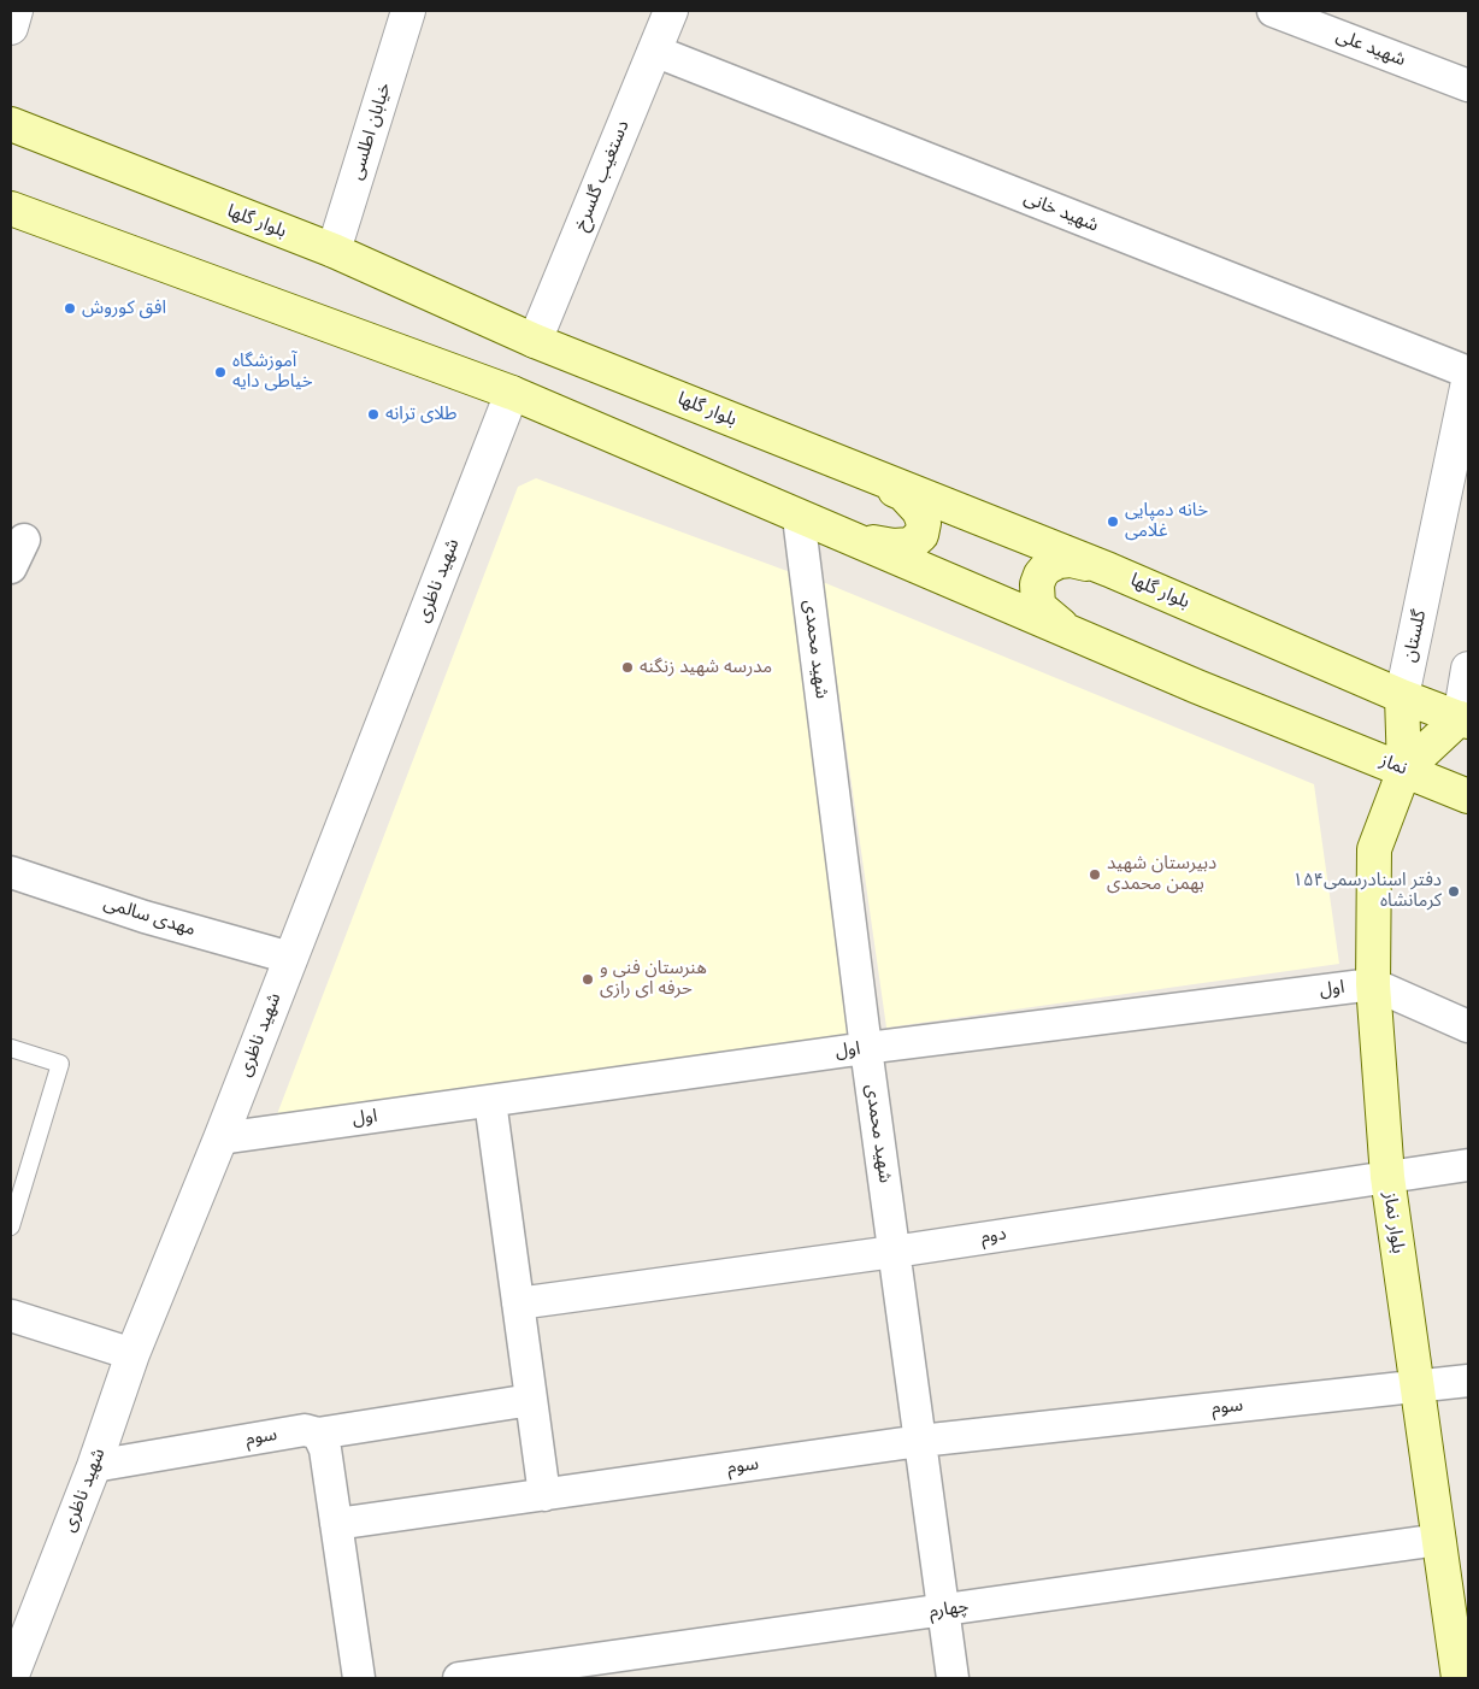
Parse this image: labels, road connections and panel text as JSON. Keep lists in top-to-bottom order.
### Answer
{
  "streets": {
    "main road": [
      "بلوار گلها",
      "گلستان",
      "نماز",
      "بلوار نماز"
    ],
    "street": [
      "شهید علی",
      "خیابان اطلسی",
      "دستغیب گلسرخ",
      "شهید خانی",
      "شهید ناظری",
      "شهید محمدی",
      "مهدی سالمی",
      "اول",
      "دوم",
      "سوم",
      "چهارم"
    ]
  },
  "crossings": [
    ["خیابان اطلسی", "بلوار گلها"],
    ["دستغیب گلسرخ", "شهید خانی"],
    ["دستغیب گلسرخ", "بلوار گلها"],
    ["بلوار گلها", "گلستان"],
    ["شهید ناظری", "مهدی سالمی"],
    ["شهید ناظری", "اول"],
    ["شهید ناظری", "سوم"],
    ["گلستان", "نماز"],
    ["گلستان", "بلوار نماز"],
    ["شهید محمدی", "اول"],
    ["شهید محمدی", "دوم"],
    ["شهید محمدی", "سوم"],
    ["شهید محمدی", "چهارم"],
    ["نماز", "بلوار نماز"],
    ["اول", "بلوار نماز"],
    ["بلوار نماز", "دوم"],
    ["بلوار نماز", "سوم"],
    ["بلوار نماز", "چهارم"]
  ],
  "places": [
    "افق کوروش",
    "آموزشگاه خیاطی دایه",
    "طلای ترانه",
    "خانه دمپایی غلامی",
    "مدرسه شهید زنگنه",
    "دبیرستان شهید بهمن محمدی",
    "دفتر اسنادرسمی۱۵۴ کرمانشاه",
    "هنرستان فنی و حرفه ای رازی"
  ]
}
